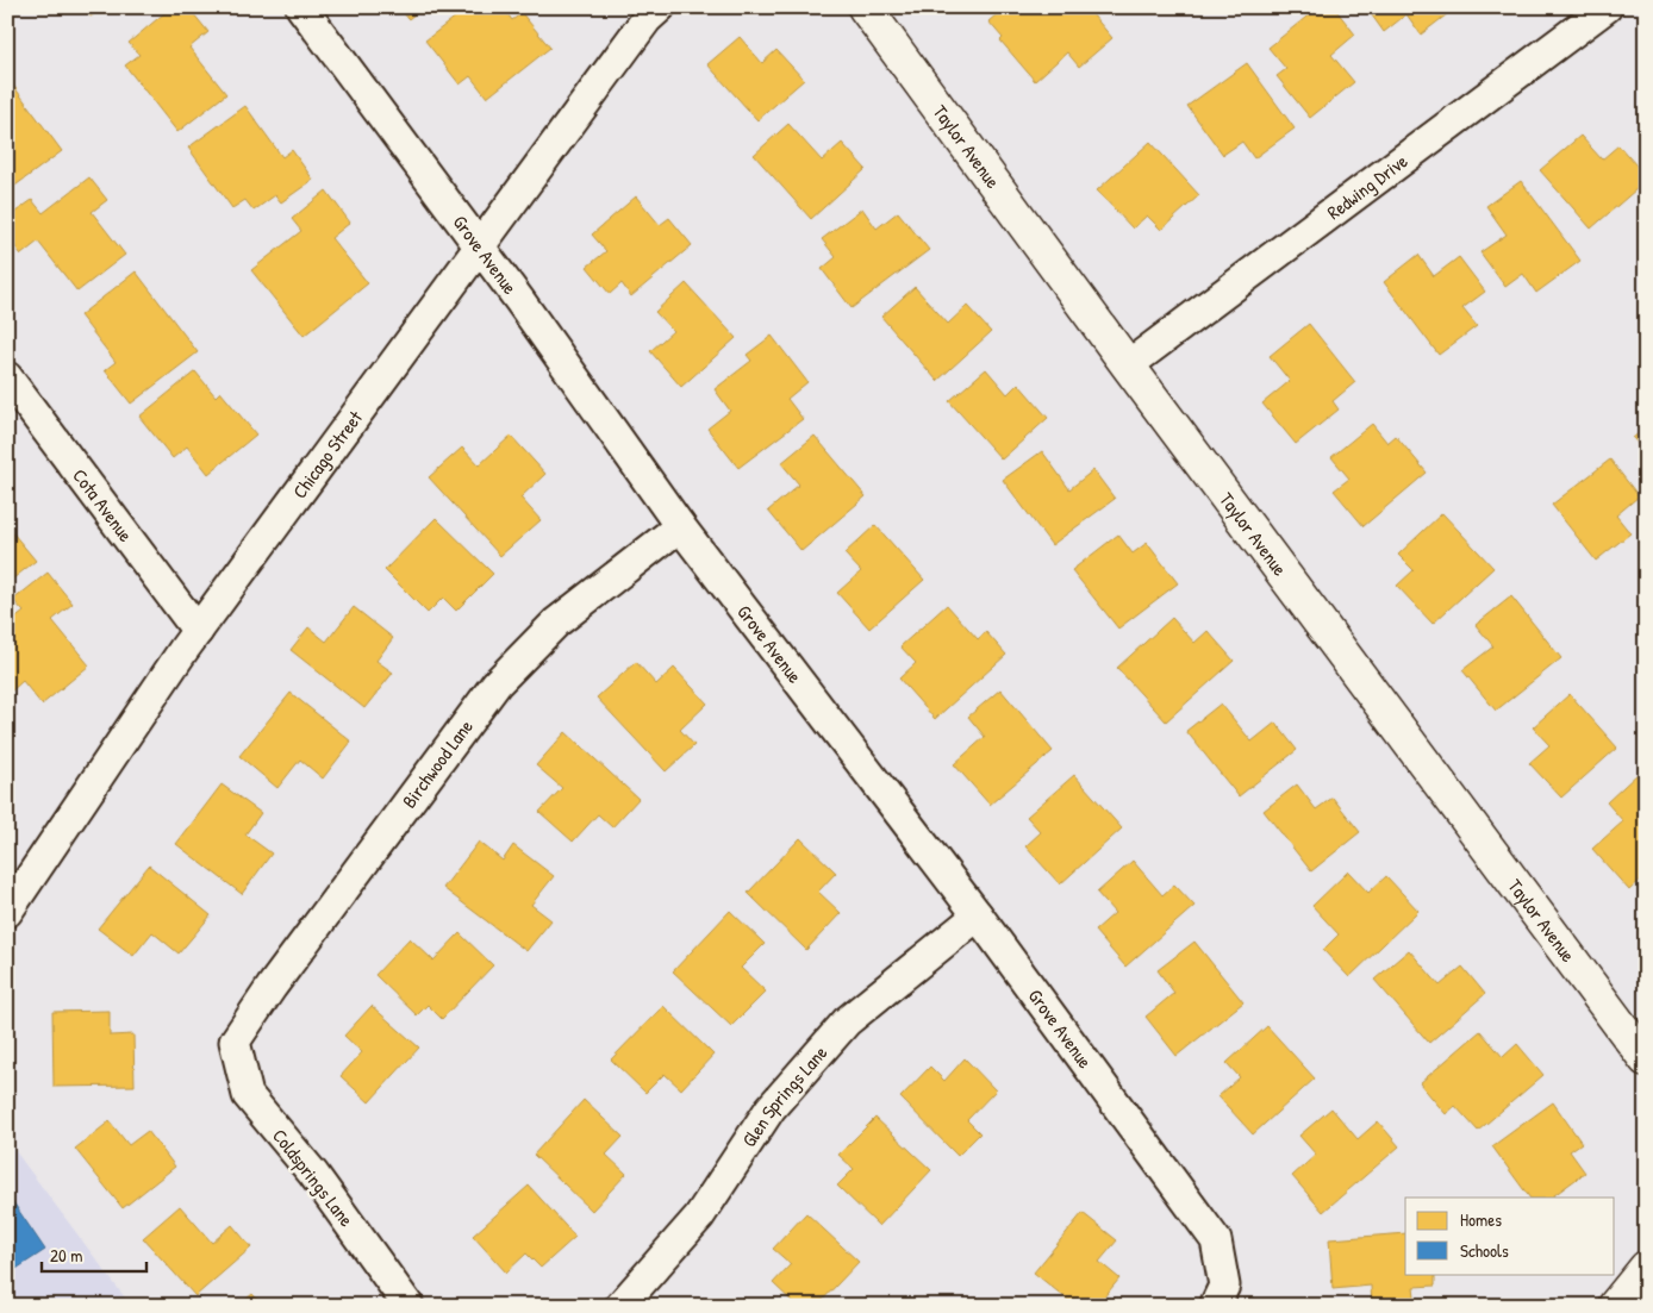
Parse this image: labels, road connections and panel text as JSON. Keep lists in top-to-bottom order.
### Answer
{
  "streets": {
    "street": [
      "Taylor Avenue",
      "Redwing Drive",
      "Grove Avenue",
      "Chicago Street",
      "Cota Avenue",
      "Birchwood Lane",
      "Glen Springs Lane",
      "Coldsprings Lane"
    ]
  },
  "crossings": [
    ["Taylor Avenue", "Redwing Drive"],
    ["Grove Avenue", "Chicago Street"],
    ["Grove Avenue", "Birchwood Lane"],
    ["Grove Avenue", "Glen Springs Lane"],
    ["Chicago Street", "Cota Avenue"],
    ["Birchwood Lane", "Coldsprings Lane"]
  ],
  "legend": ["Homes", "Schools"],
  "scale_bar": "20 m"
}
